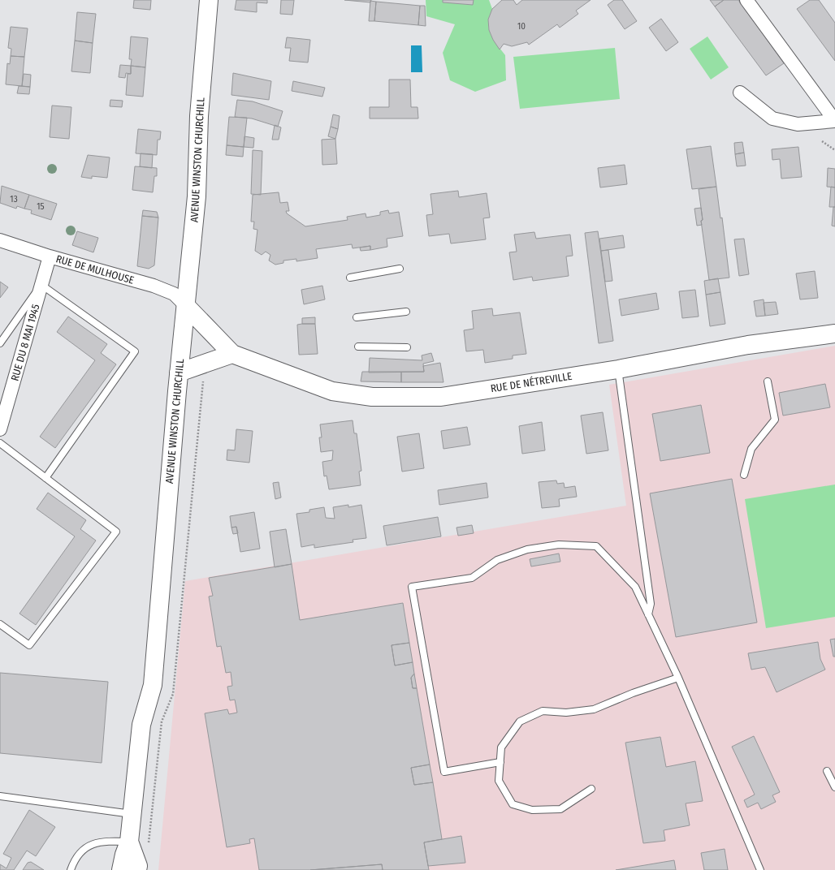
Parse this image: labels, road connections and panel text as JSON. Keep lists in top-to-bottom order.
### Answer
{
  "streets": {
    "main road": ["AVENUE WINSTON CHURCHILL", "RUE DE NÉTREVILLE"],
    "street": ["RUE DE MULHOUSE", "RUE DU 8 MAI 1945"]
  },
  "crossings": [
    ["AVENUE WINSTON CHURCHILL", "RUE DE MULHOUSE"],
    ["AVENUE WINSTON CHURCHILL", "RUE DE NÉTREVILLE"],
    ["RUE DE MULHOUSE", "RUE DU 8 MAI 1945"],
    ["RUE DE MULHOUSE", "RUE DE NÉTREVILLE"]
  ],
  "house_numbers": ["10", "13", "15"]
}
